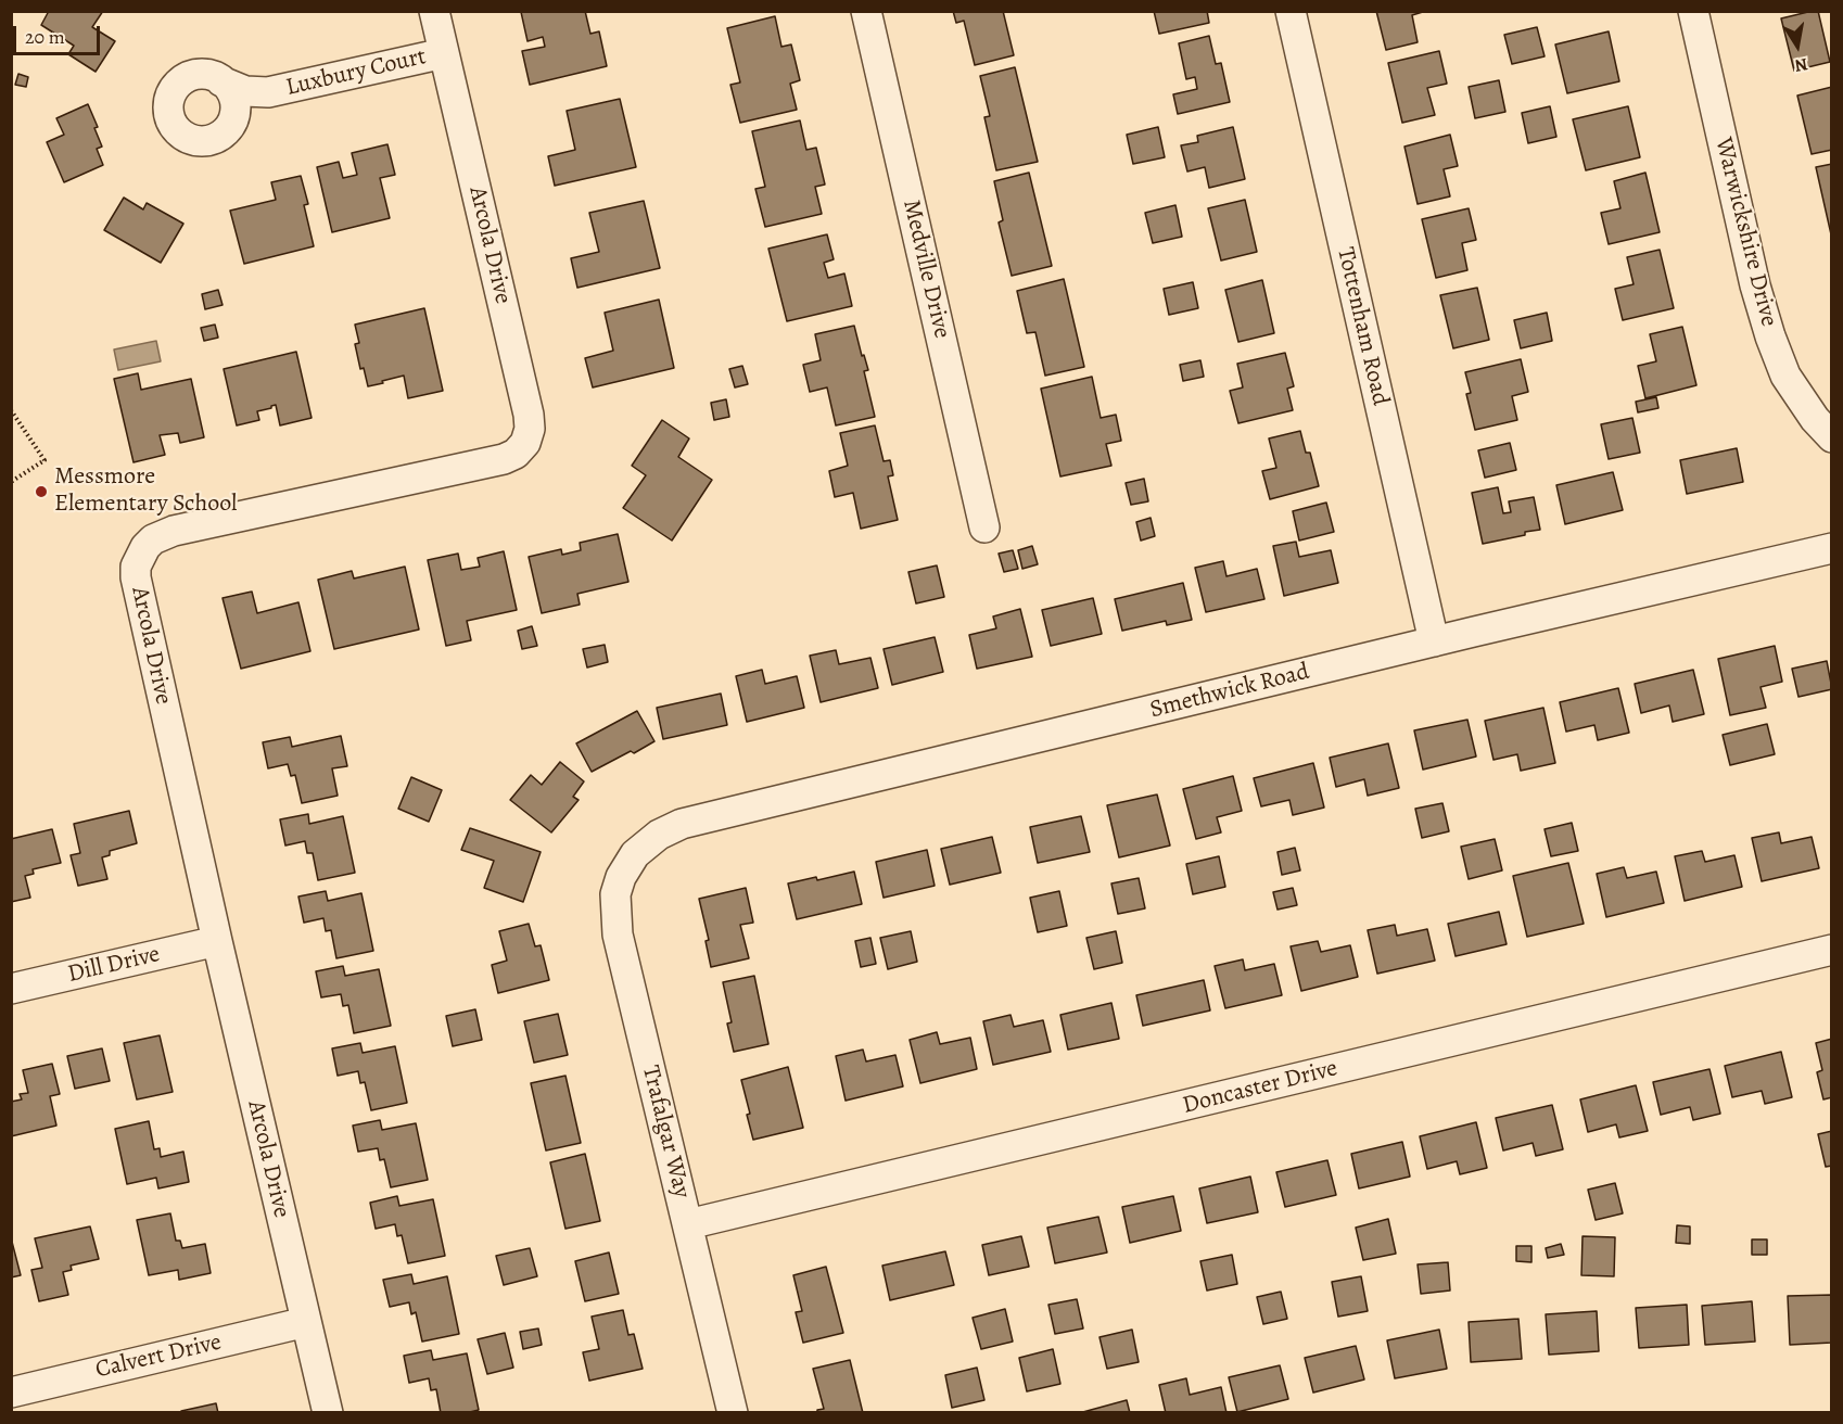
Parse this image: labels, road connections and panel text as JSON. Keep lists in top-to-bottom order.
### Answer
{
  "streets": {
    "street": [
      "Luxbury Court",
      "Warwickshire Drive",
      "Arcola Drive",
      "Medville Drive",
      "Tottenham Road",
      "Smethwick Road",
      "Dill Drive",
      "Doncaster Drive",
      "Trafalgar Way",
      "Calvert Drive"
    ]
  },
  "crossings": [
    ["Luxbury Court", "Arcola Drive"],
    ["Arcola Drive", "Dill Drive"],
    ["Arcola Drive", "Calvert Drive"],
    ["Tottenham Road", "Smethwick Road"],
    ["Smethwick Road", "Trafalgar Way"],
    ["Doncaster Drive", "Trafalgar Way"]
  ],
  "places": ["Messmore Elementary School"],
  "scale_bar": "20 m",
  "north": "bottom"
}
